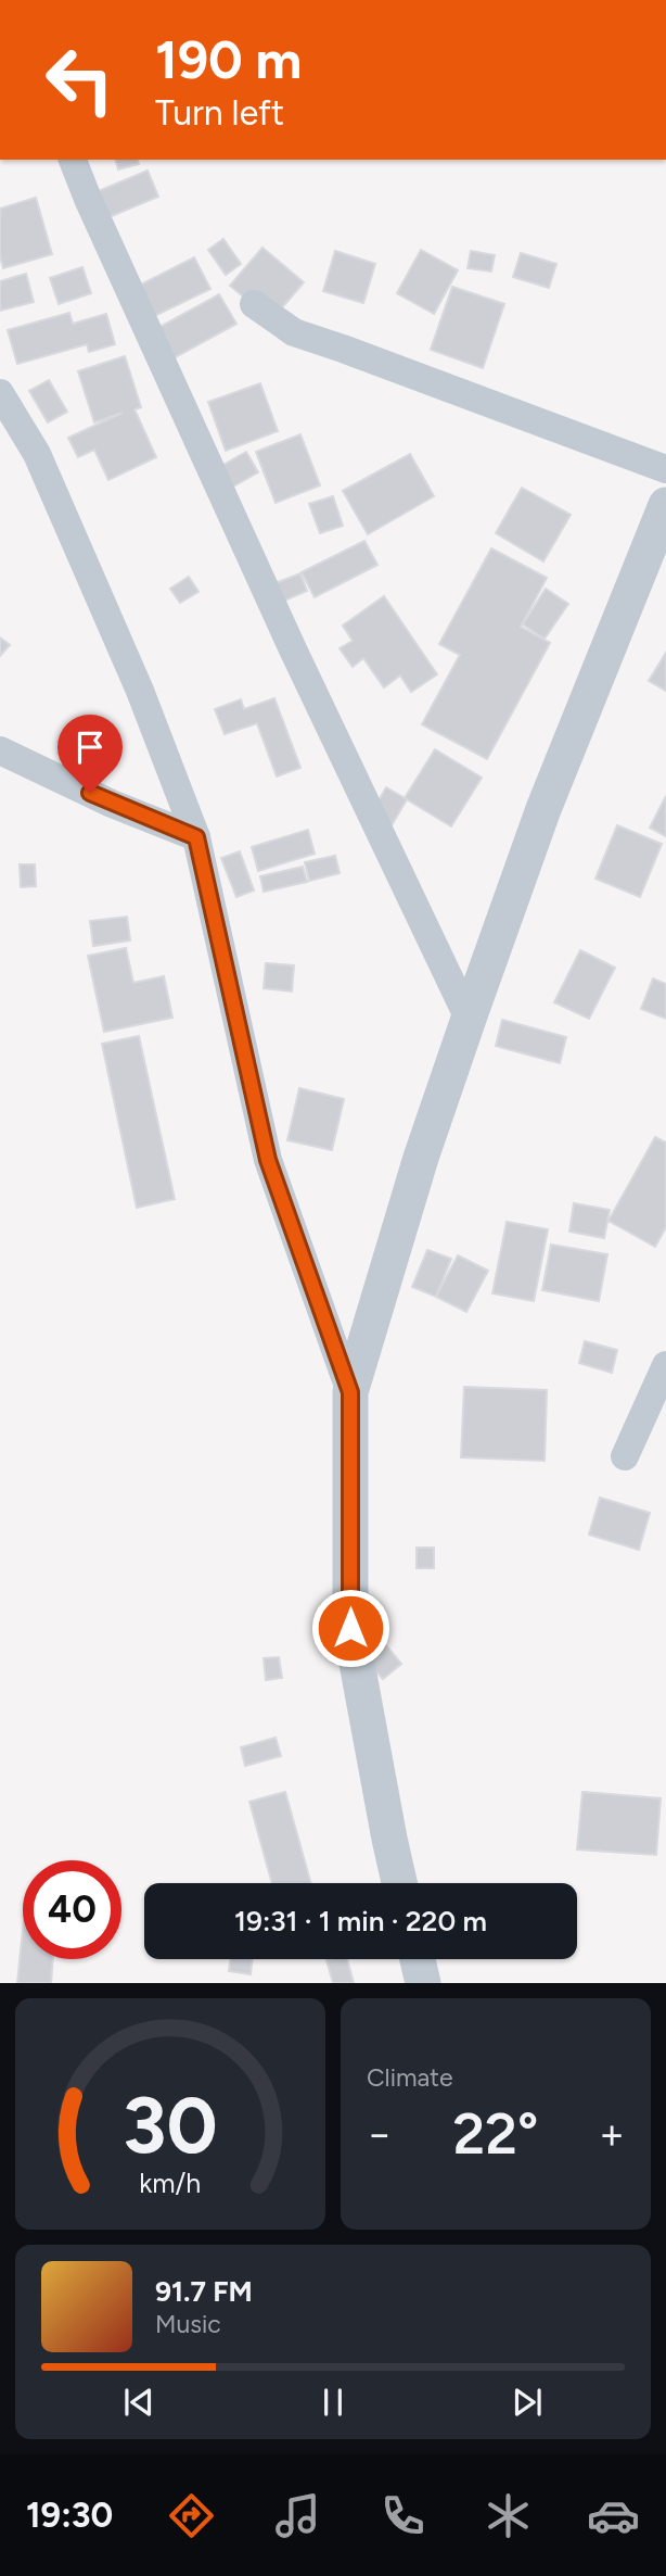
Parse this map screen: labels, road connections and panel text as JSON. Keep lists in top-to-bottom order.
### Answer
{
  "page": {
    "turn": ["190 m", "Turn left"],
    "limit": "40",
    "trip": "19:31 · 1 min · 220 m",
    "tile": "Climate",
    "heat": ["−", "22°", "+"],
    "song": ["91.7 FM", "Music"],
    "tabs": "19:30",
    "gauge": ["30", "km/h"]
  }
}
